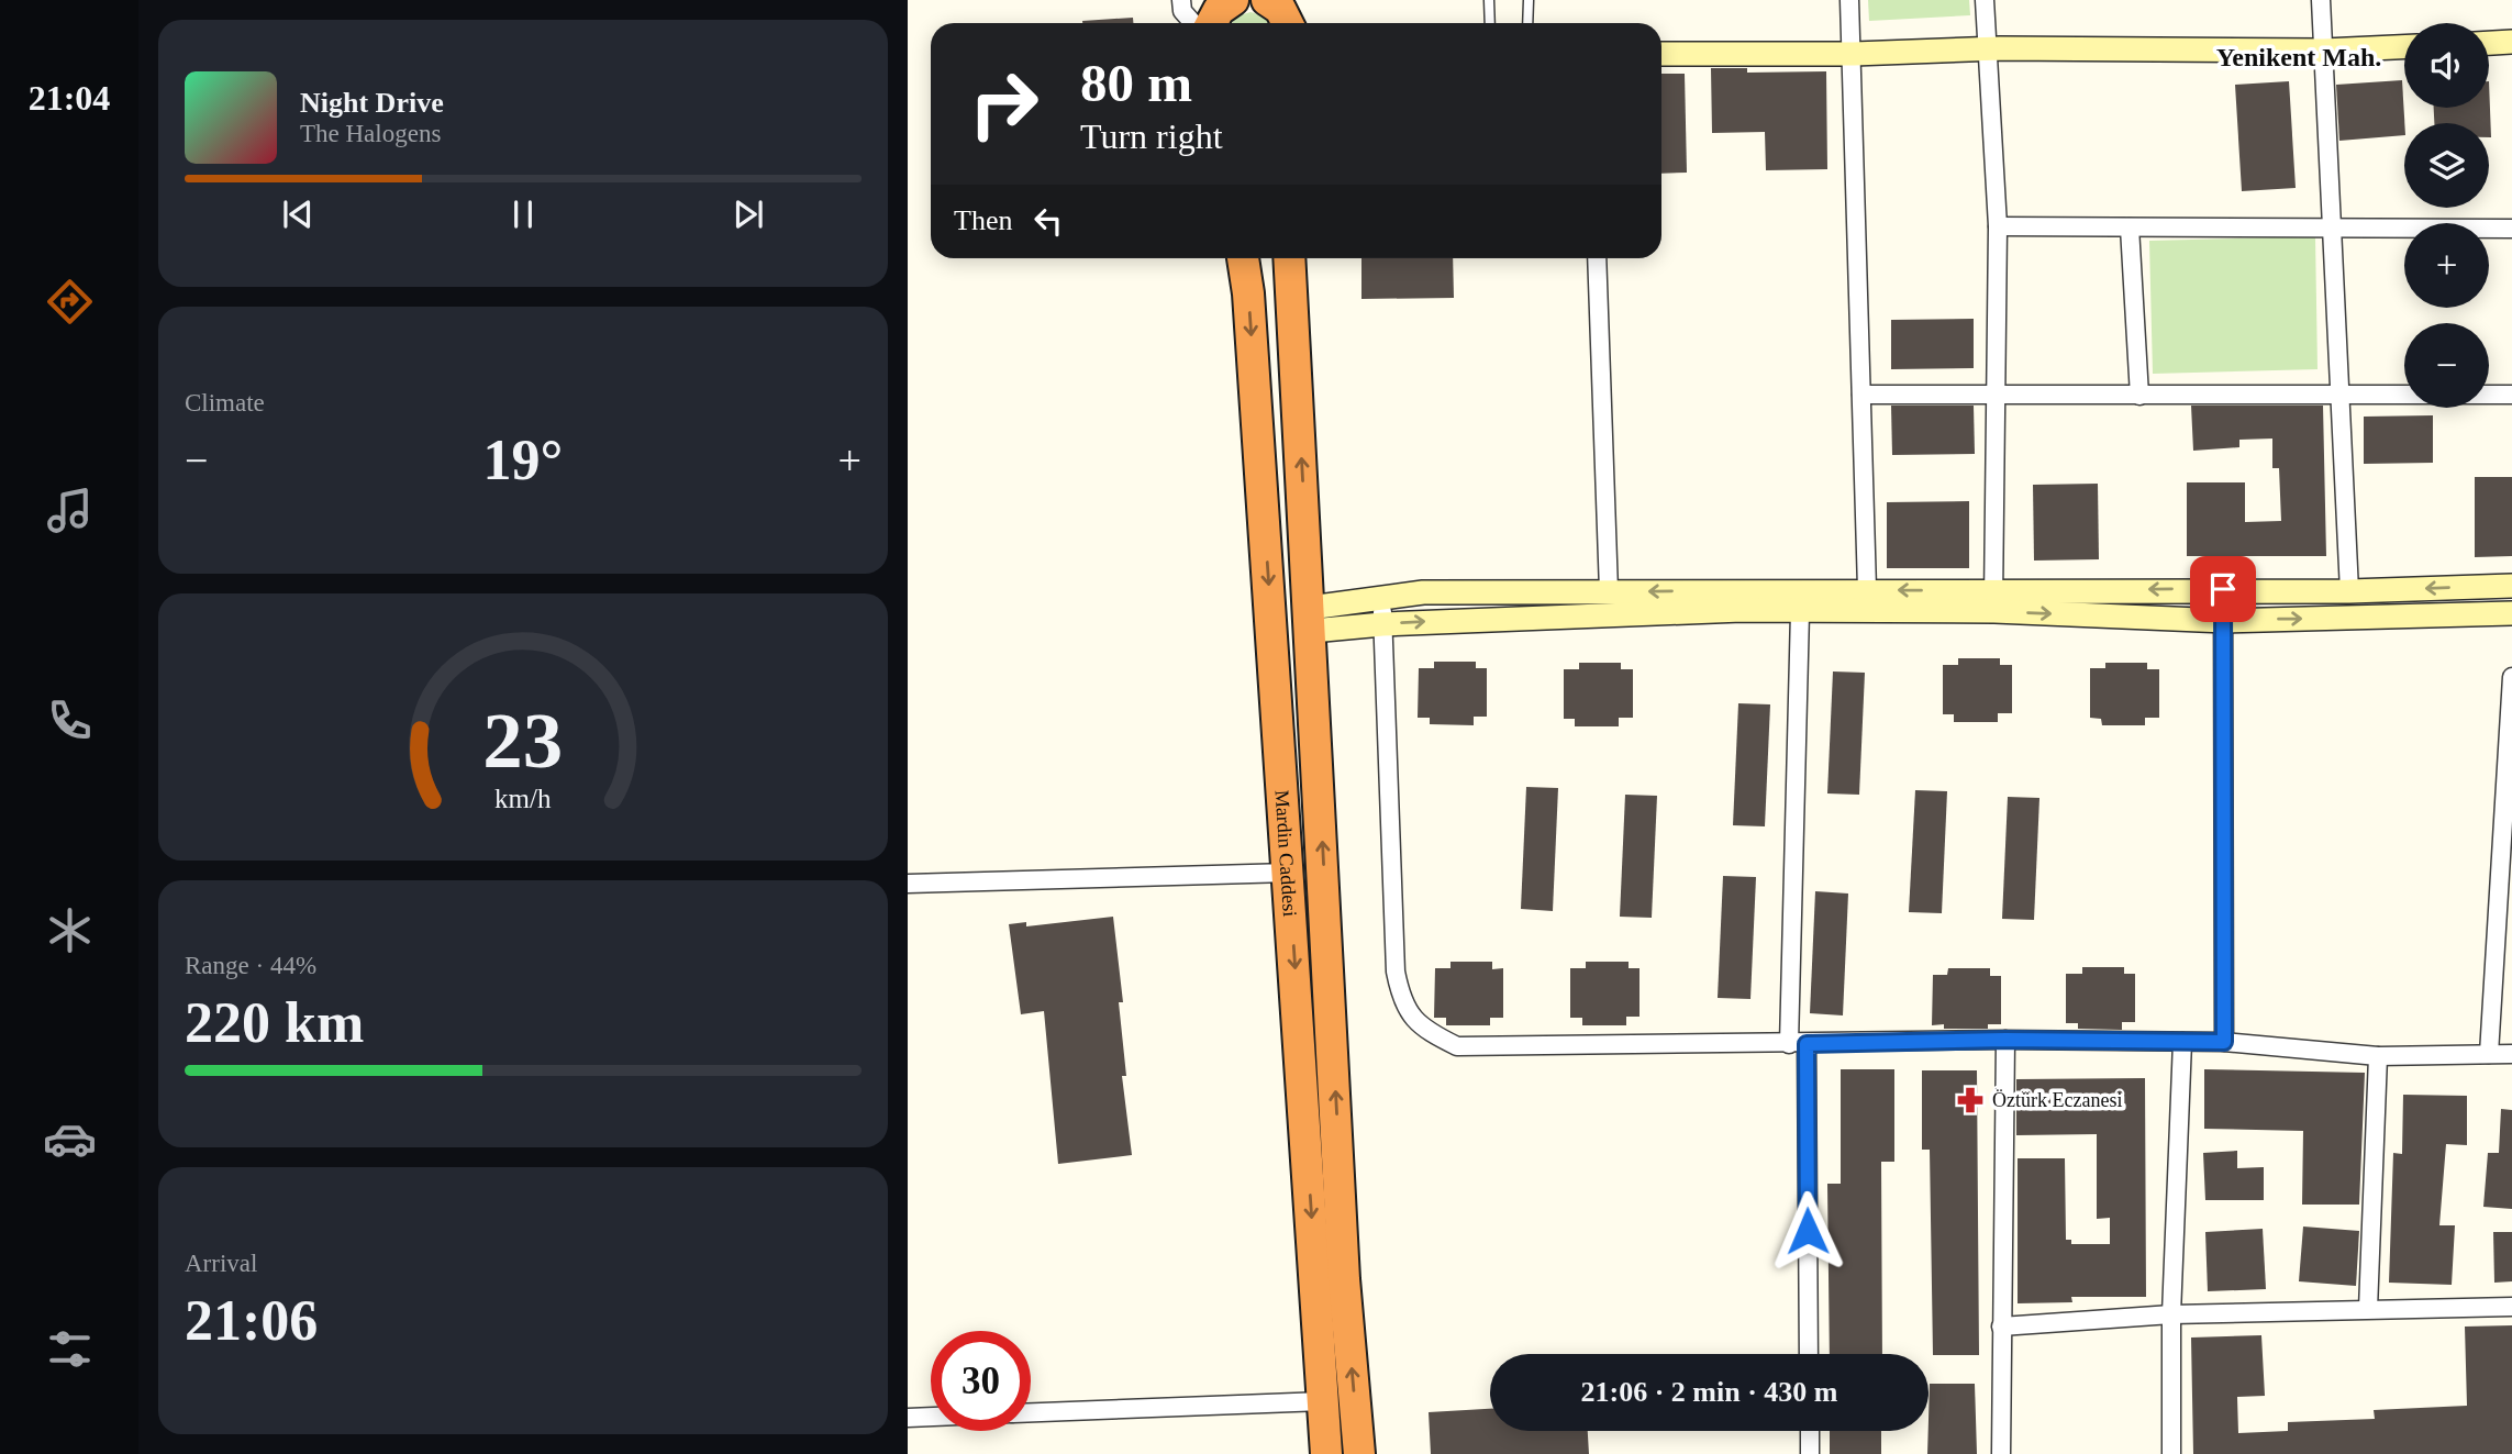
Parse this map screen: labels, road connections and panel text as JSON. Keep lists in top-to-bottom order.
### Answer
{
  "streets": {
    "highway": ["Mardin Caddesi"]
  },
  "districts": ["Yenikent Mah."],
  "places": {
    "pharmacy": ["Öztürk Eczanesi"]
  },
  "page": {
    "tabs": "21:04",
    "map_buttons": ["+", "−"],
    "turn": ["80 m", "Turn right"],
    "song": ["Night Drive", "The Halogens"],
    "then": "Then",
    "tile": [
      "Climate",
      ["Range · 44%", "220 km"],
      ["Arrival", "21:06"]
    ],
    "heat": ["−", "19°", "+"],
    "limit": "30",
    "trip": "21:06 · 2 min · 430 m",
    "gauge": ["23", "km/h"]
  }
}
